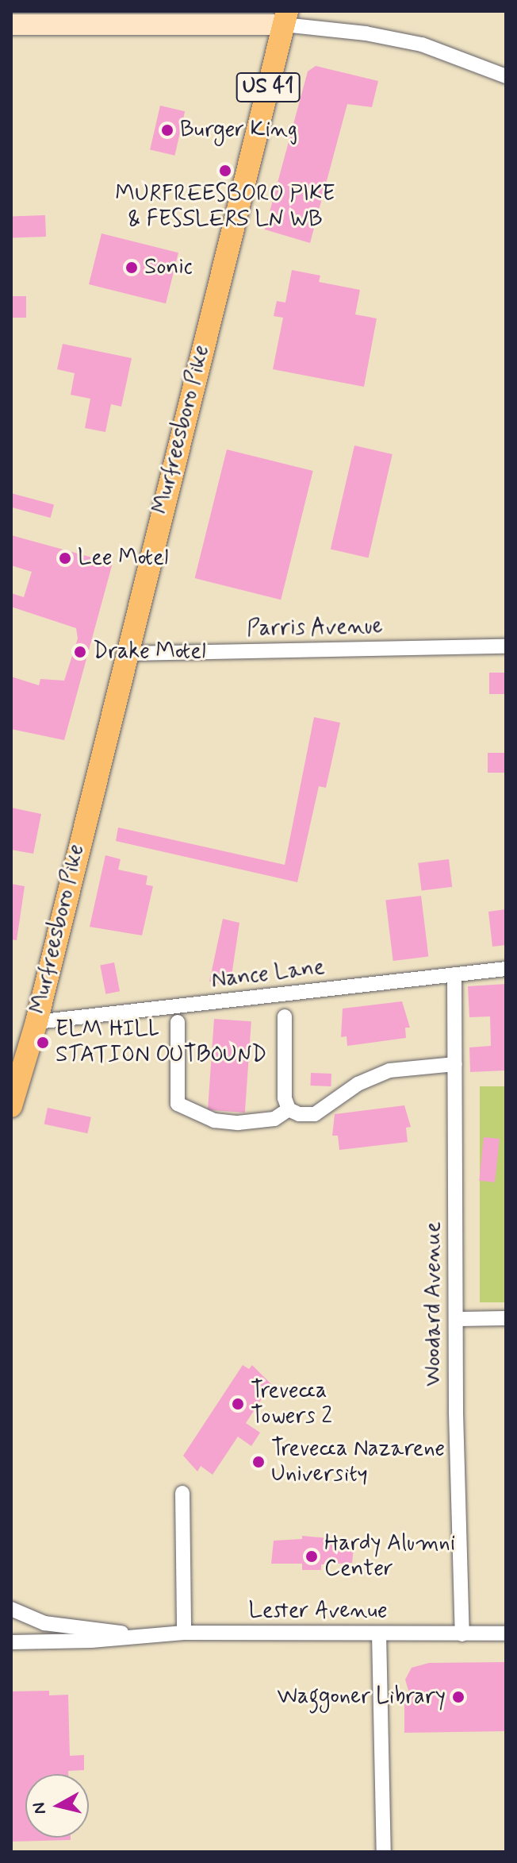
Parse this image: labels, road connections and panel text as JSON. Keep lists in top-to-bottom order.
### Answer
{
  "streets": {
    "main road": ["US 41", "Murfreesboro Pike"],
    "street": [
      "Parris Avenue",
      "Nance Lane",
      "Woodard Avenue",
      "Lester Avenue"
    ]
  },
  "crossings": [
    ["Murfreesboro Pike", "Parris Avenue"],
    ["Murfreesboro Pike", "Nance Lane"],
    ["Nance Lane", "Woodard Avenue"],
    ["Woodard Avenue", "Lester Avenue"]
  ],
  "places": [
    "Burger King",
    "MURFREESBORO PIKE & FESSLERS LN WB",
    "Sonic",
    "Lee Motel",
    "Drake Motel",
    "ELM HILL STATION OUTBOUND",
    "Trevecca Towers 2",
    "Trevecca Nazarene University",
    "Hardy Alumni Center",
    "Waggoner Library"
  ],
  "north": "left"
}
